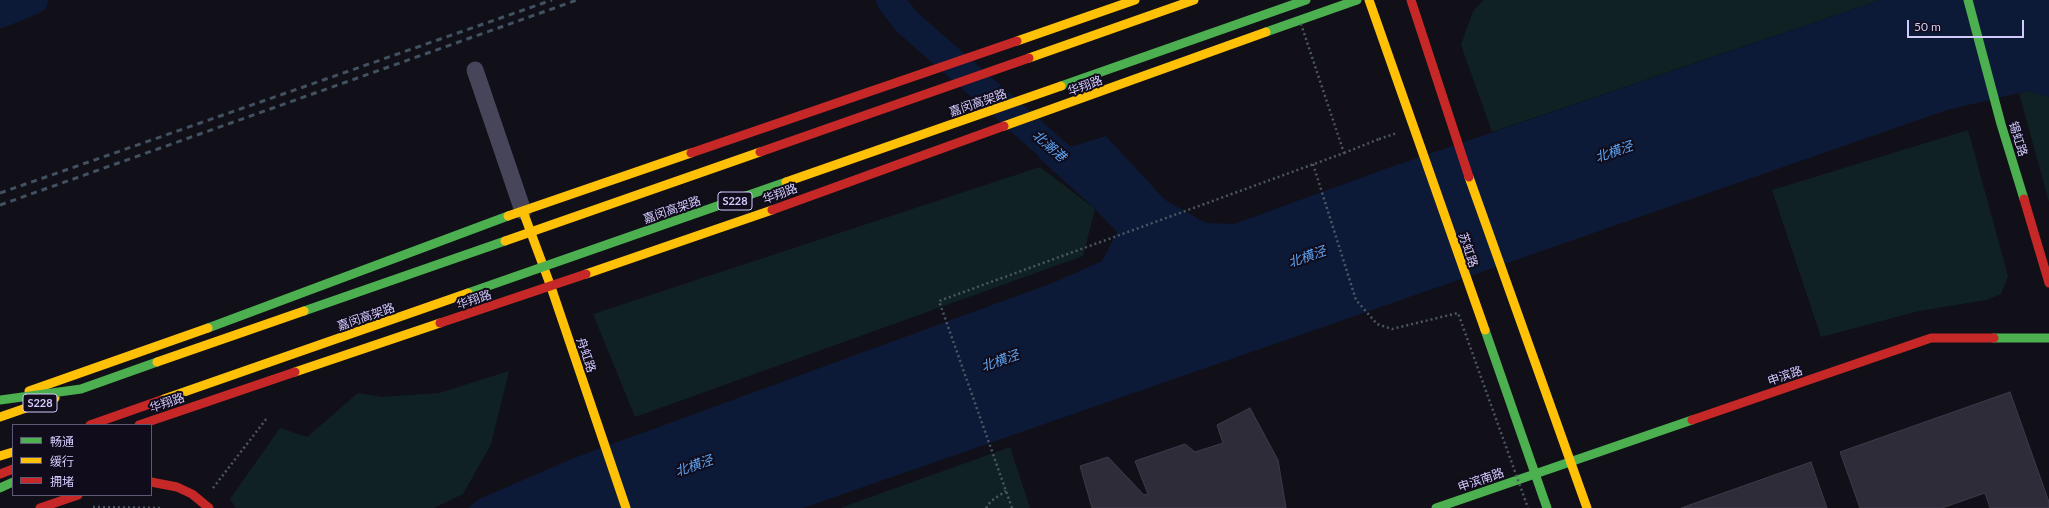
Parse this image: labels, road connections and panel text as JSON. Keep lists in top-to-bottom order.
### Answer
{
  "streets": {
    "main road": [
      "华翔路",
      "嘉闵高架路",
      "锡虹路",
      "S228",
      "苏虹路",
      "舟虹路",
      "申滨路",
      "申滨南路"
    ]
  },
  "crossings": [
    ["华翔路", "舟虹路"],
    ["苏虹路", "申滨路"],
    ["苏虹路", "申滨南路"],
    ["申滨路", "申滨南路"]
  ],
  "water": ["北潮港", "北横泾"],
  "legend": ["畅通", "缓行", "拥堵"],
  "scale_bar": "50 m"
}
